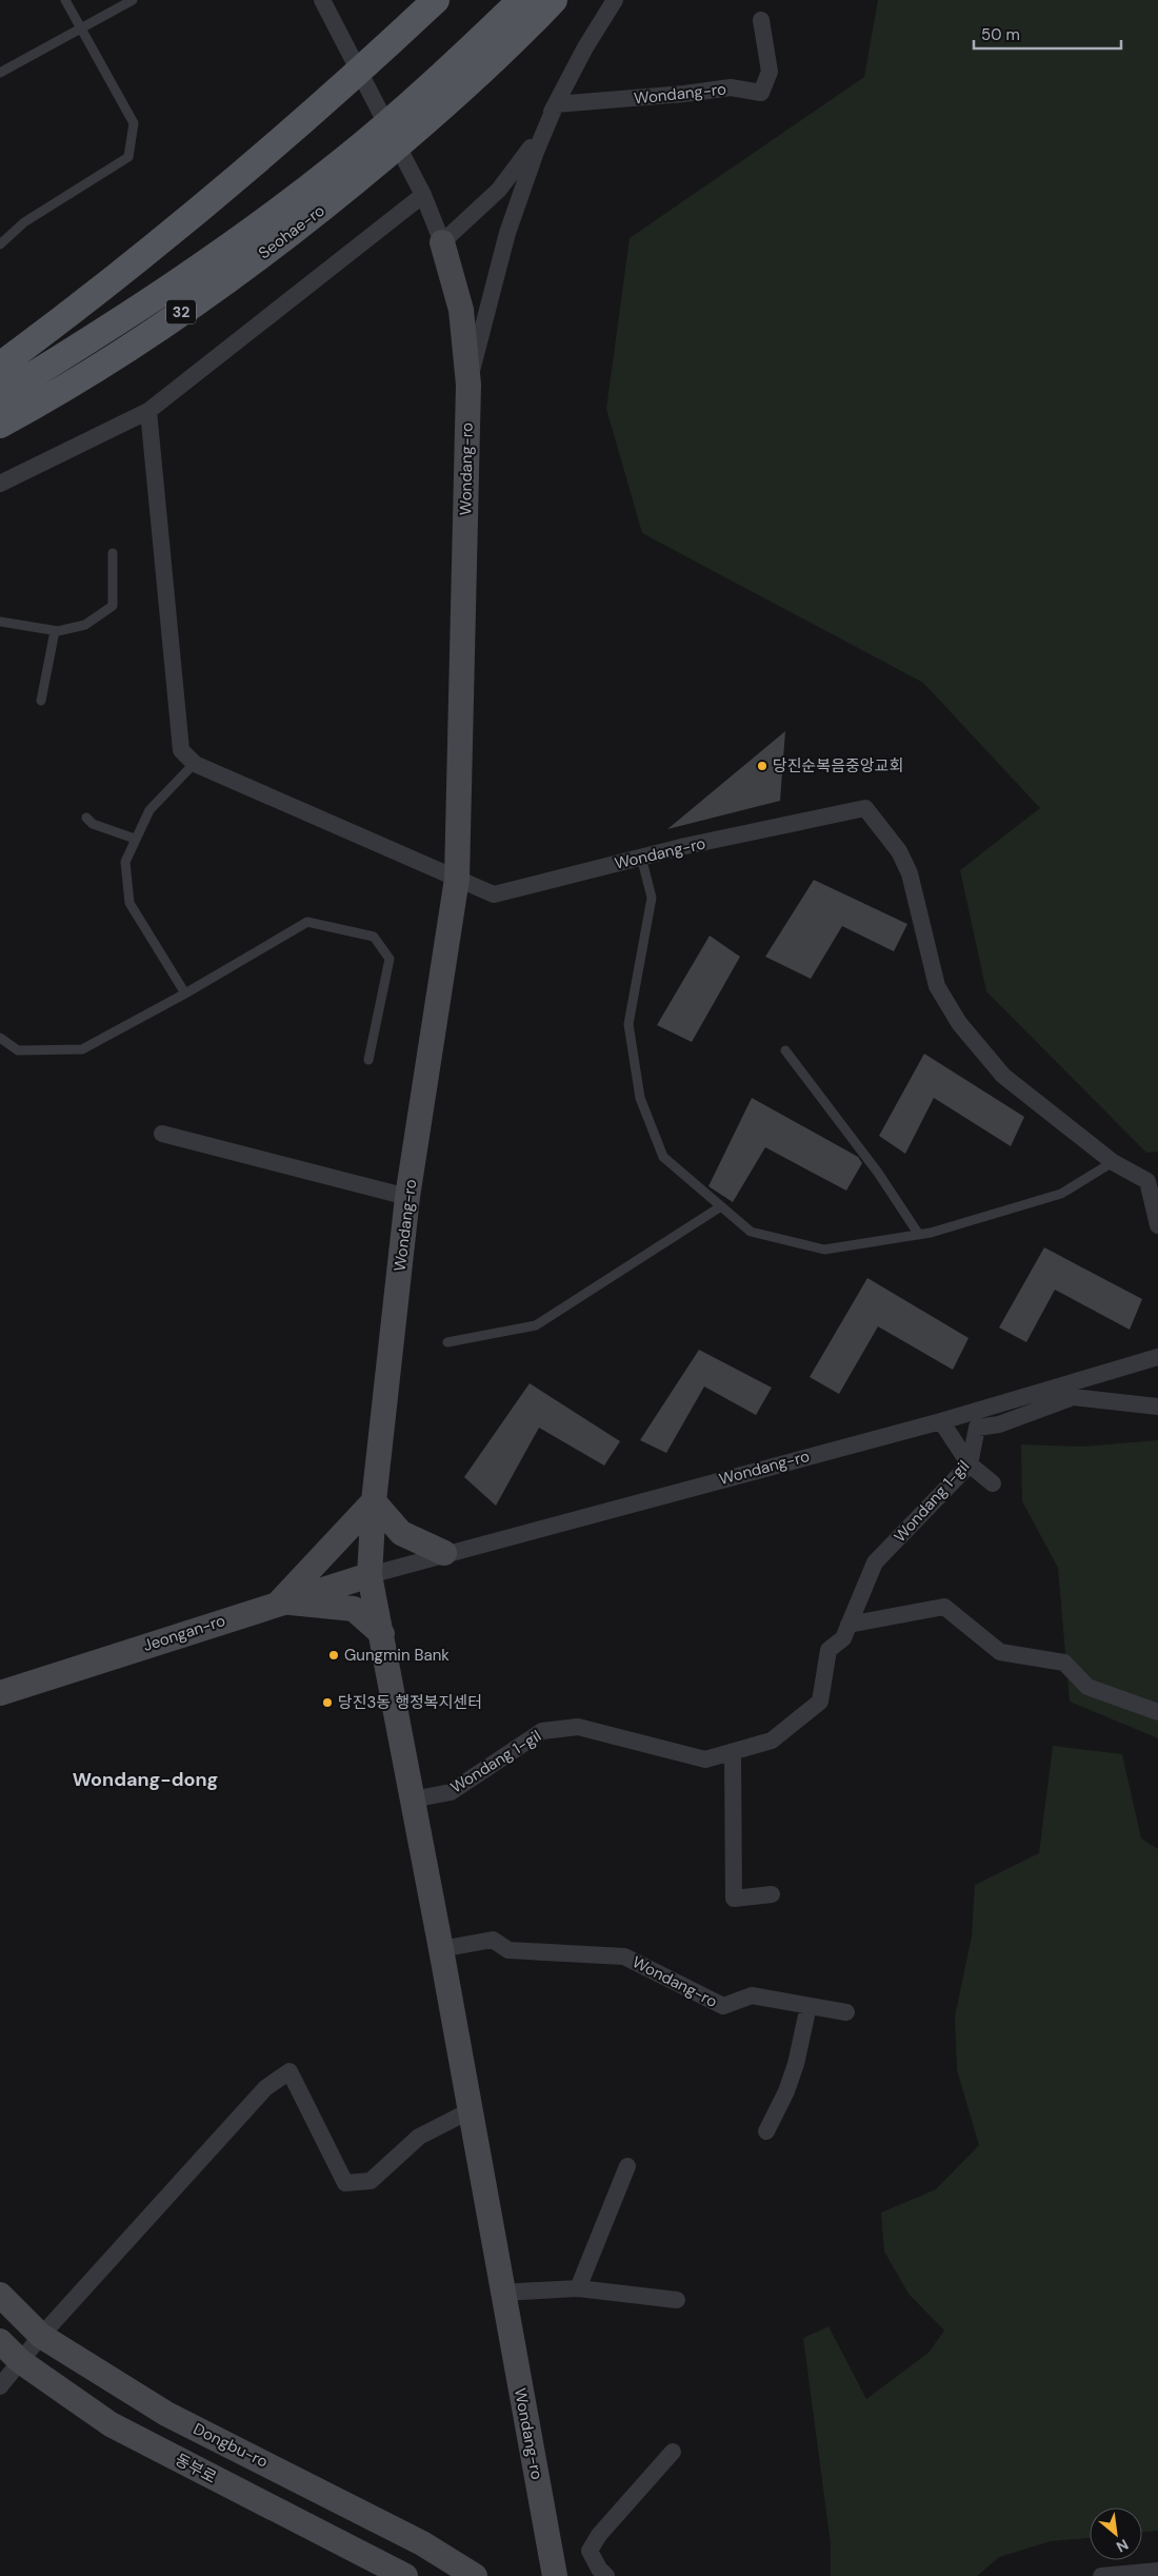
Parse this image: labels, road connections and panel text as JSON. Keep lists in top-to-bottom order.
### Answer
{
  "streets": {
    "main road": ["Seohae-ro", "32"],
    "street": [
      "Wondang-ro",
      "Wondang 1-gil",
      "Jeongan-ro",
      "Dongbu-ro",
      "동부로"
    ]
  },
  "crossings": [
    ["Wondang-ro", "Wondang 1-gil"],
    ["Wondang-ro", "Jeongan-ro"]
  ],
  "districts": ["Wondang-dong"],
  "places": ["당진순복음중앙교회", "Gungmin Bank", "당진3동 행정복지센터"],
  "scale_bar": "50 m",
  "north": "bottom right"
}
